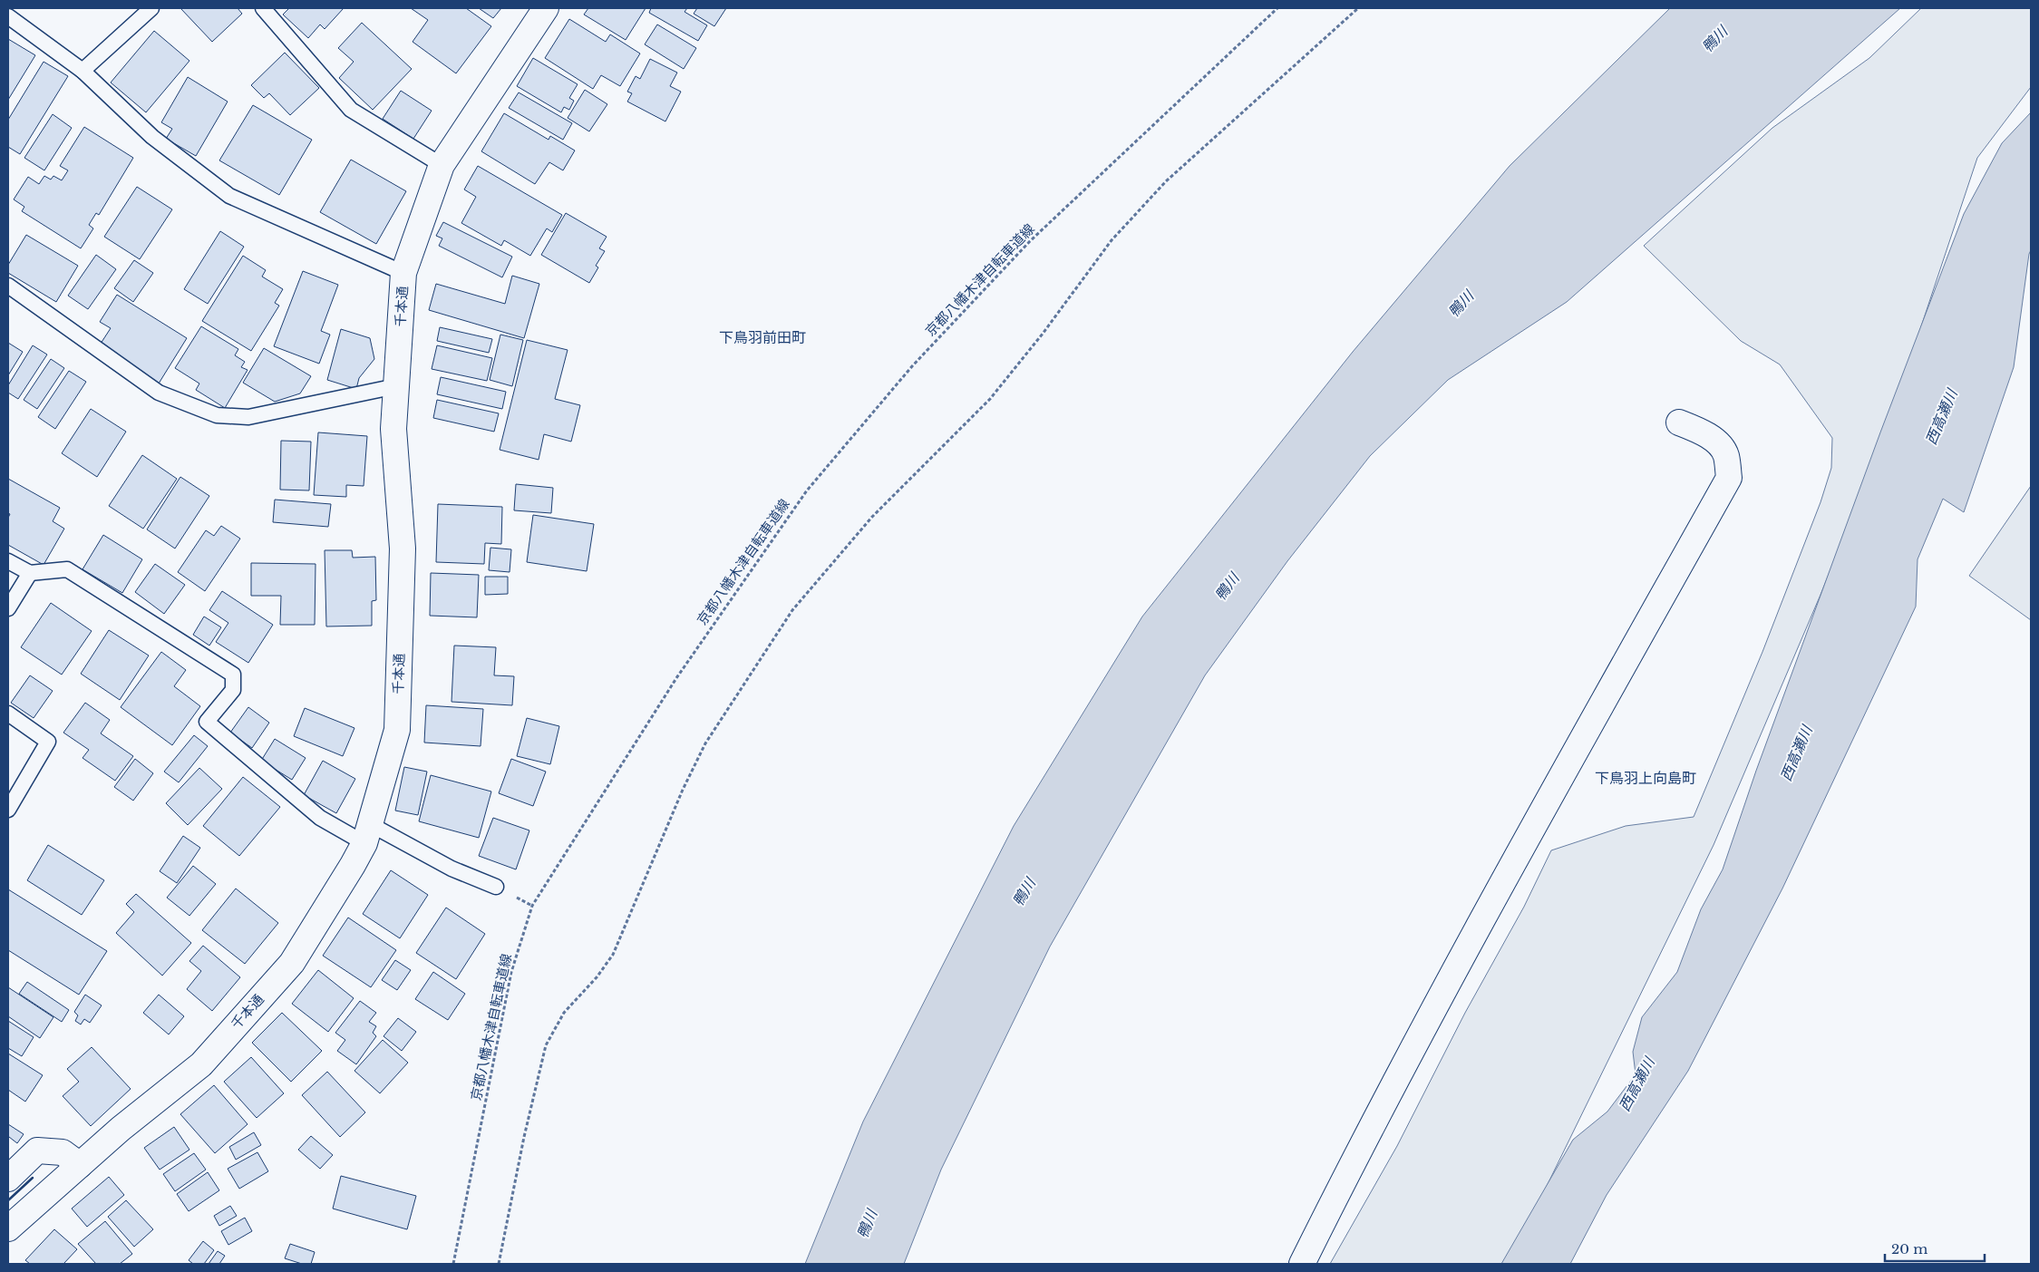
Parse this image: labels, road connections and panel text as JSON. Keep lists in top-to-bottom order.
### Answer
{
  "streets": {
    "street": ["千本通"],
    "path": ["京都八幡木津自転車道線"]
  },
  "districts": ["下鳥羽前田町", "下鳥羽上向島町"],
  "water": ["鴨川", "西高瀬川"],
  "scale_bar": "20 m"
}
